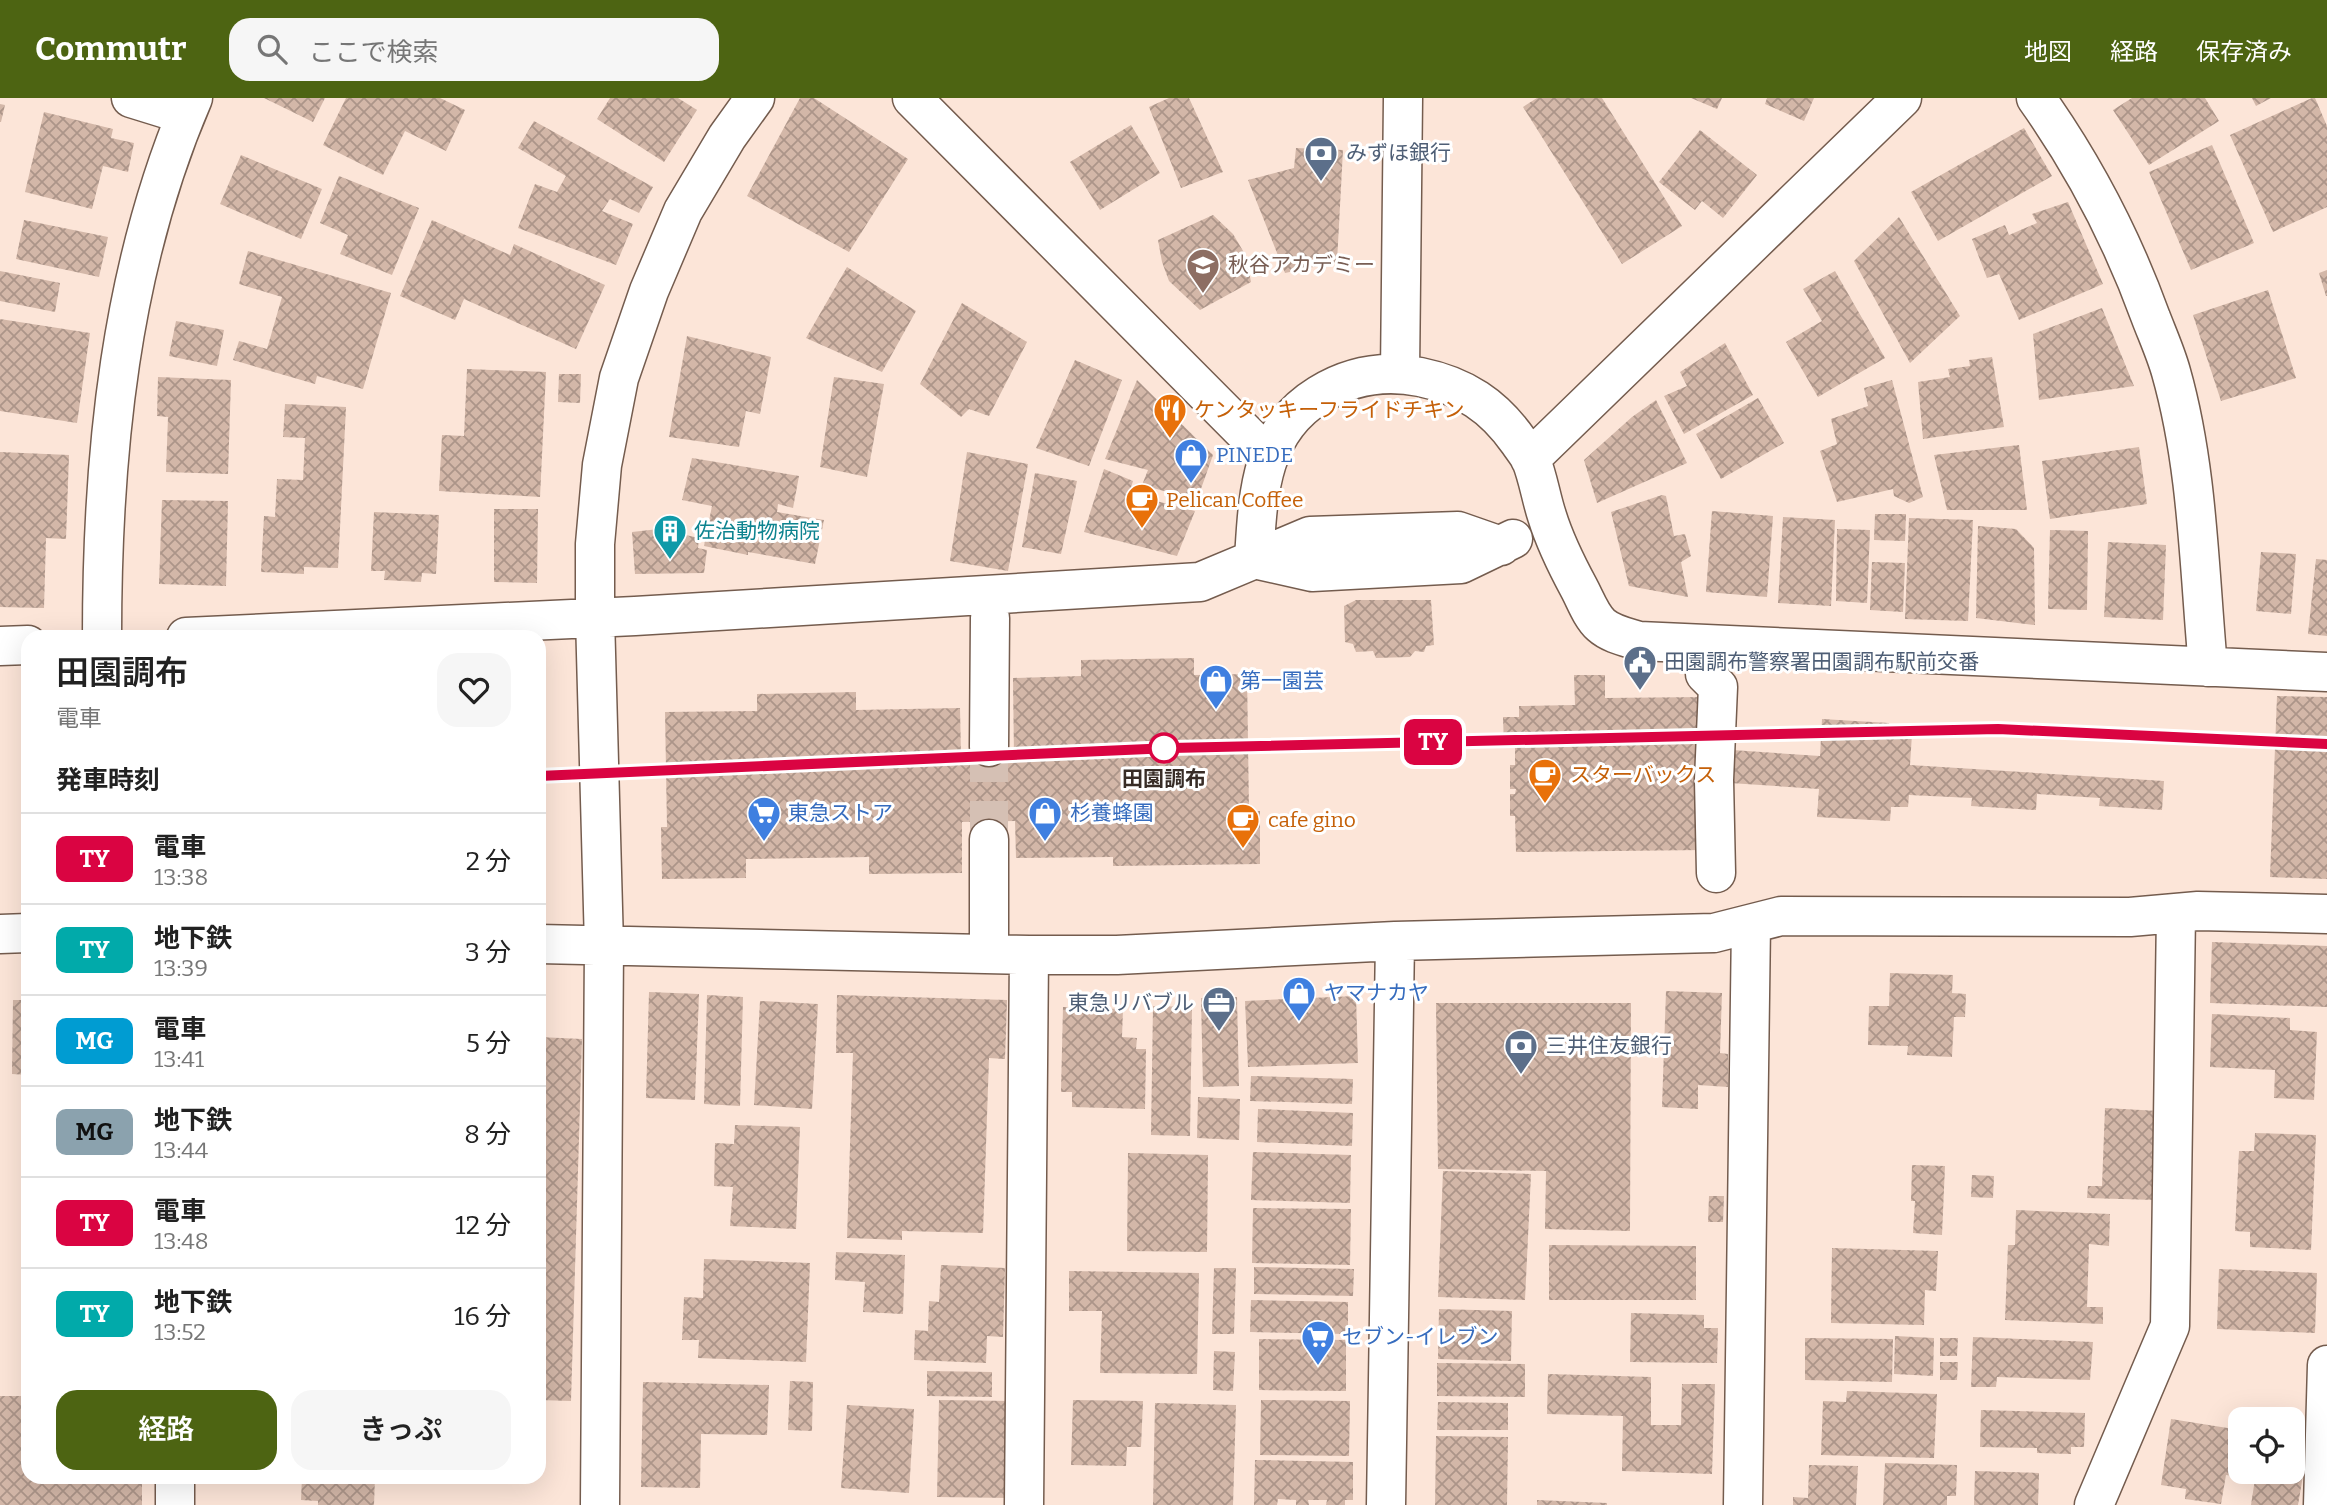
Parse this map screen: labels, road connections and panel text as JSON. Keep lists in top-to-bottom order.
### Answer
{
  "places": {
    "bank": ["みずほ銀行", "三井住友銀行"],
    "school or university": ["秋谷アカデミー"],
    "restaurant": ["ケンタッキーフライドチキン"],
    "shop": [
      "PINEDE",
      "第一園芸",
      "杉養蜂園",
      "ヤマナカヤ"
    ],
    "cafe": ["Pelican Coffee", "スターバックス", "cafe gino"],
    "building": ["佐治動物病院"],
    "public building": ["田園調布警察署田園調布駅前交番"],
    "other": ["田園調布"],
    "supermarket": ["東急ストア", "セブン-イレブン"],
    "office": ["東急リバブル"]
  },
  "page": {
    "header": "Commutr",
    "search": "ここで検索",
    "nav": ["地図", "経路", "保存済み"],
    "on_map": "TY",
    "heading": [
      ["田園調布", "電車"],
      "発車時刻"
    ],
    "list": [
      {
        "mark": "TY",
        "name": "電車",
        "note": "13:38",
        "value": "2 分"
      },
      {
        "mark": "TY",
        "name": "地下鉄",
        "note": "13:39",
        "value": "3 分"
      },
      {
        "mark": "MG",
        "name": "電車",
        "note": "13:41",
        "value": "5 分"
      },
      {
        "mark": "MG",
        "name": "地下鉄",
        "note": "13:44",
        "value": "8 分"
      },
      {
        "mark": "TY",
        "name": "電車",
        "note": "13:48",
        "value": "12 分"
      },
      {
        "mark": "TY",
        "name": "地下鉄",
        "note": "13:52",
        "value": "16 分"
      }
    ],
    "buttons": ["経路", "きっぷ"]
  }
}
